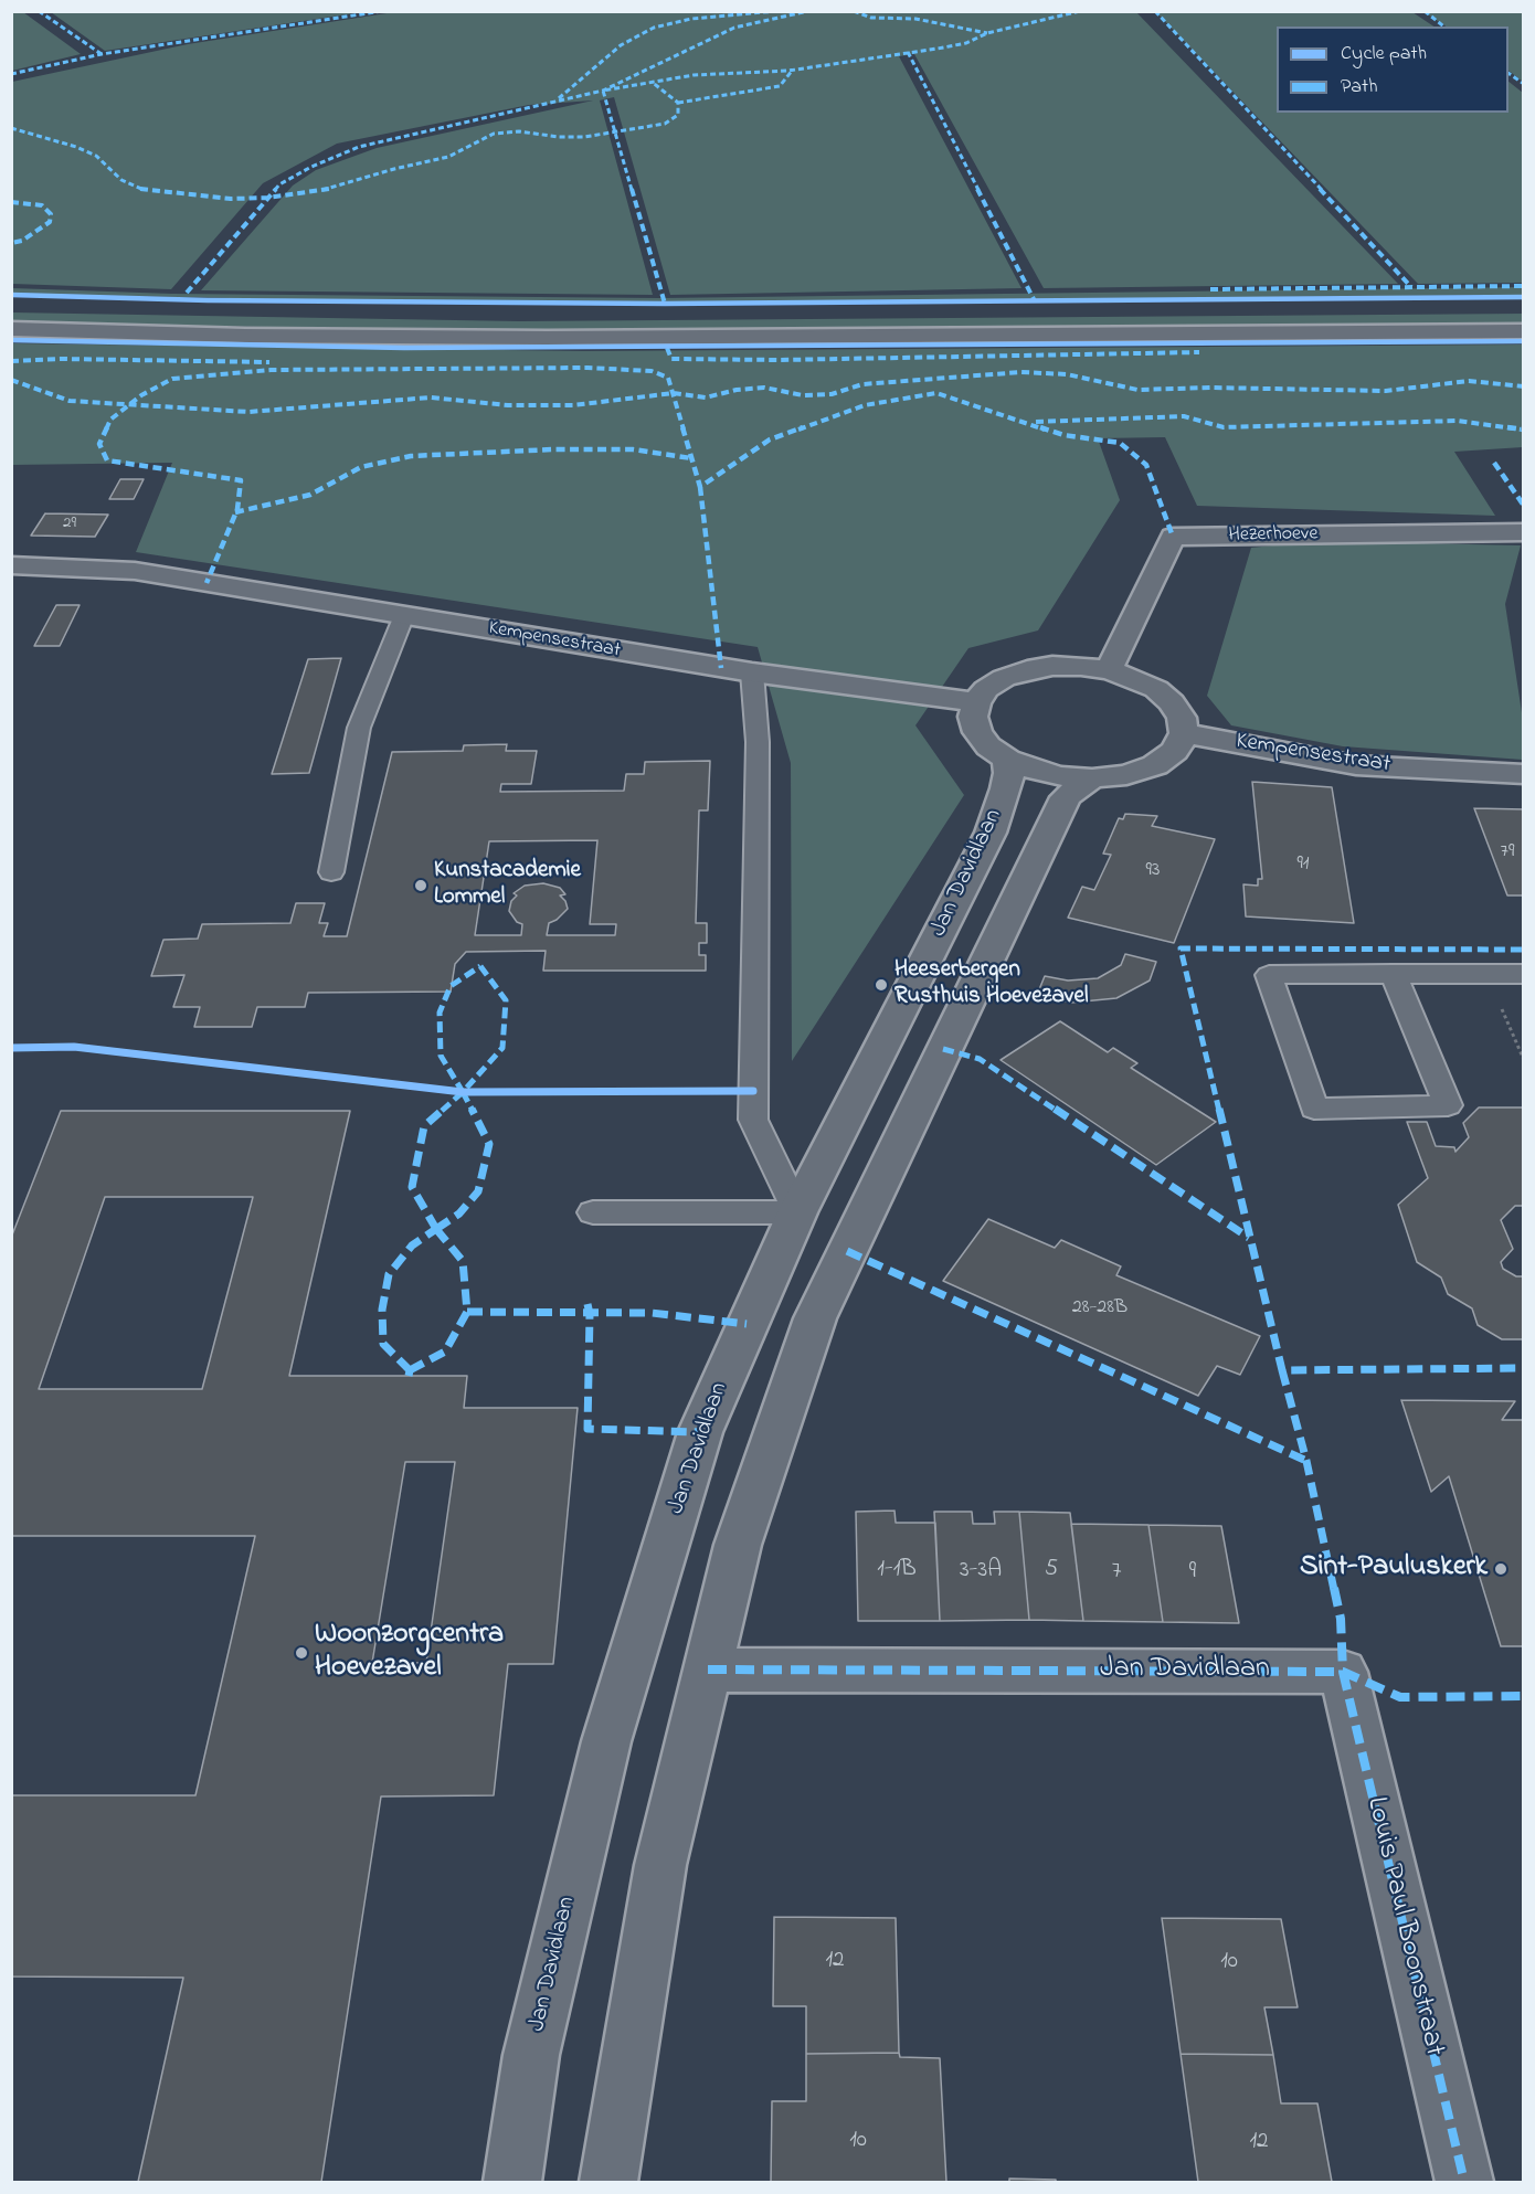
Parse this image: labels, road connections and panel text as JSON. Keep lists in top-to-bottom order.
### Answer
{
  "streets": {
    "street": [
      "Hezerhoeve",
      "Kempensestraat",
      "Jan Davidlaan",
      "Louis Paul Boonstraat"
    ]
  },
  "crossings": [
    ["Jan Davidlaan", "Louis Paul Boonstraat"]
  ],
  "places": [
    "Kunstacademie Lommel",
    "Heeserbergen Rusthuis Hoevezavel",
    "Sint-Pauluskerk",
    "Woonzorgcentra Hoevezavel"
  ],
  "house_numbers": [
    "29",
    "79",
    "91",
    "93",
    "28-28B",
    "1-1B",
    "5",
    "3-3A",
    "7",
    "9",
    "12",
    "10",
    "10",
    "12"
  ],
  "legend": ["Cycle path", "Path"]
}
